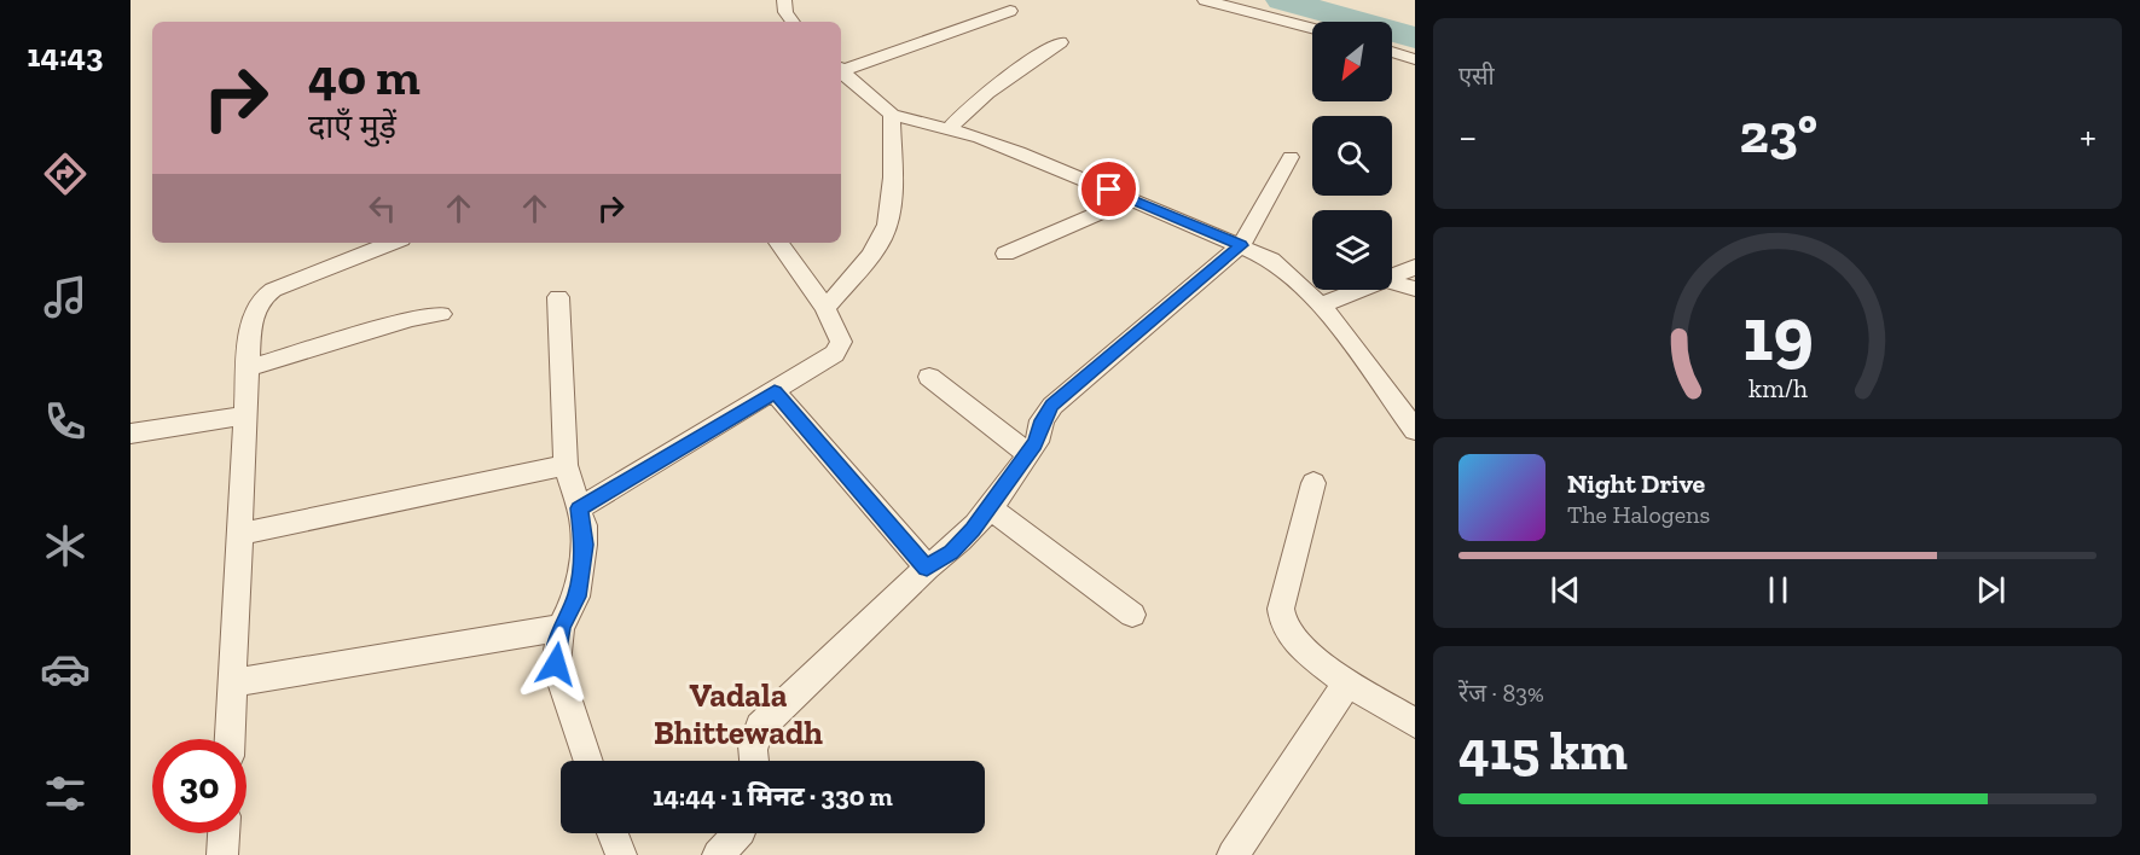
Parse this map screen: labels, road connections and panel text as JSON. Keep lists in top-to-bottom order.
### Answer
{
  "districts": ["Vadala Bhittewadh"],
  "north": "bottom left",
  "page": {
    "tabs": "14:43",
    "tile": [
      "एसी",
      ["रेंज · 83%", "415 km"]
    ],
    "turn": ["40 m", "दाएँ मुड़ें"],
    "heat": ["−", "23°", "+"],
    "song": ["Night Drive", "The Halogens"],
    "limit": "30",
    "trip": "14:44 · 1 मिनट · 330 m",
    "gauge": ["19", "km/h"]
  }
}
